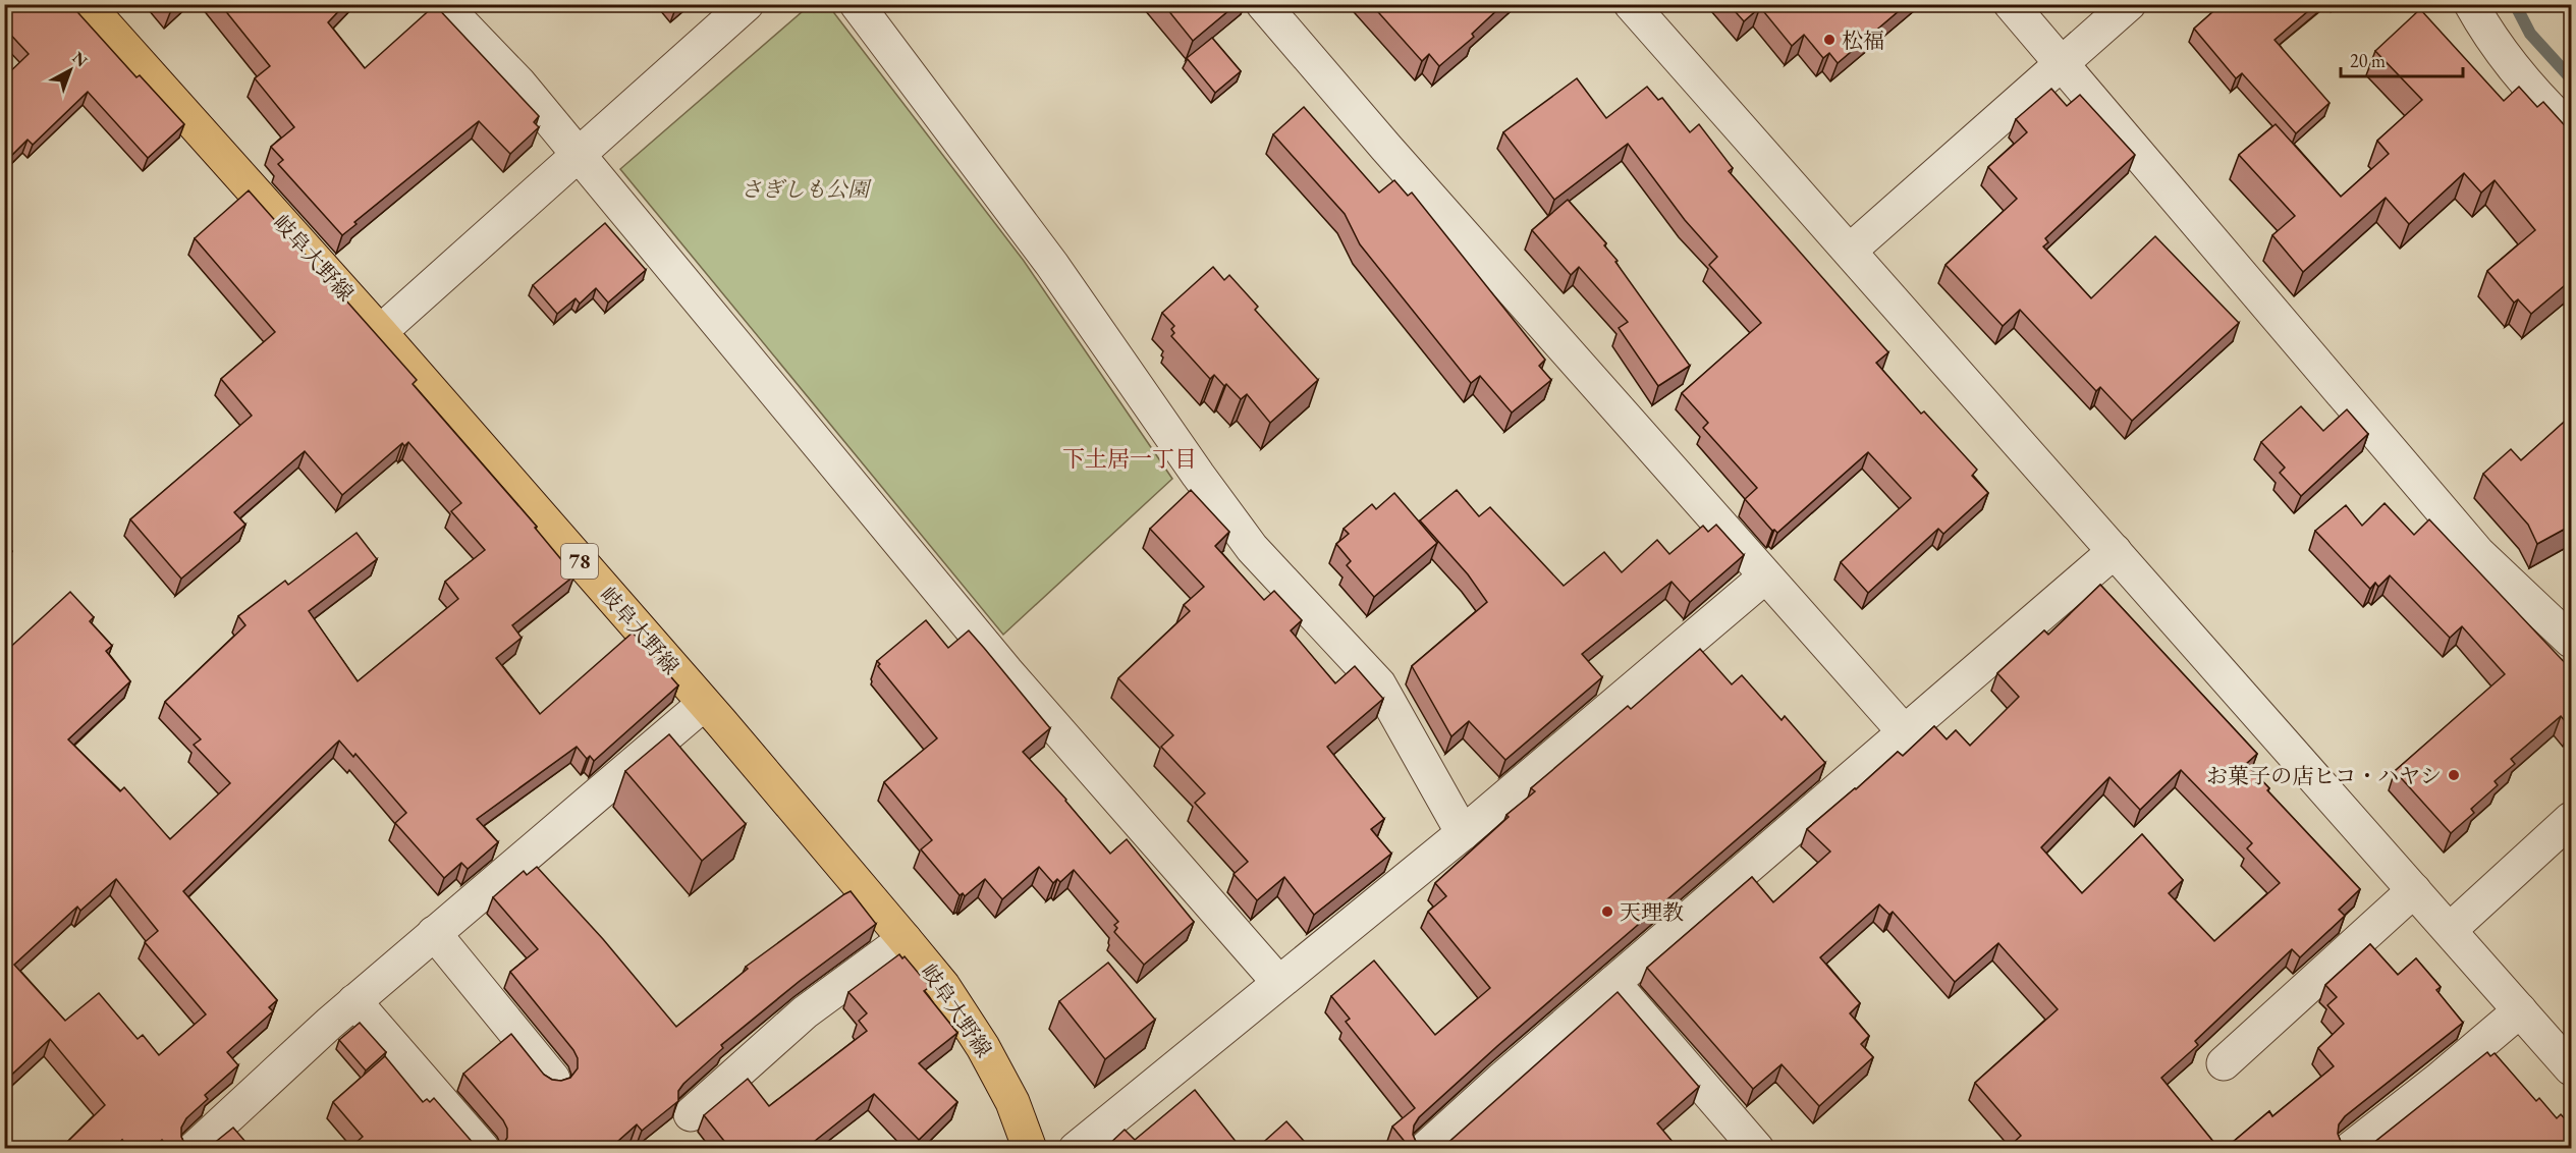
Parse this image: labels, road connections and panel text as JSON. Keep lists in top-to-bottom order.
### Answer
{
  "streets": {
    "main road": ["岐阜大野線", "78"]
  },
  "districts": ["下土居一丁目"],
  "parks": ["さぎしも公園"],
  "places": ["松福", "お菓子の店ヒコ・ハヤシ", "天理教"],
  "scale_bar": "20 m",
  "north": "top right"
}
